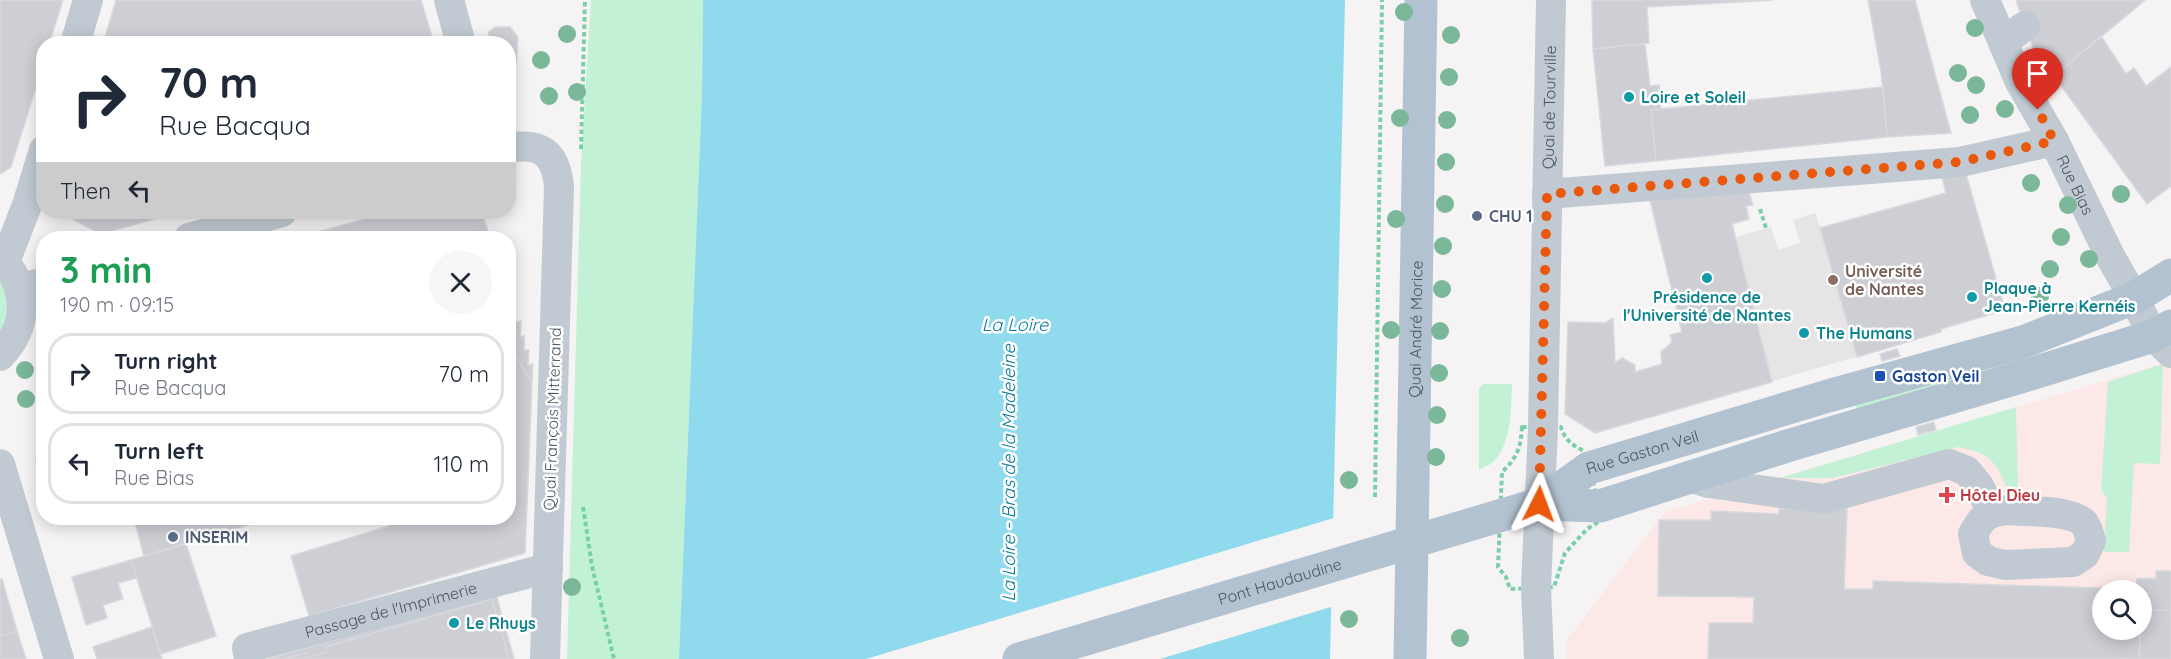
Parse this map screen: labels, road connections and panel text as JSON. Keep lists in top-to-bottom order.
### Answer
{
  "streets": {
    "main road": ["Quai André Morice", "Rue Gaston Veil", "Pont Haudaudine"],
    "street": [
      "Quai de Tourville",
      "Rue Bias",
      "Quai François Mitterrand",
      "Passage de l'Imprimerie"
    ]
  },
  "crossings": [
    ["Quai de Tourville", "Rue Gaston Veil"],
    ["Quai de Tourville", "Pont Haudaudine"],
    ["Rue Bias", "Rue Gaston Veil"],
    ["Quai François Mitterrand", "Passage de l'Imprimerie"],
    ["Rue Gaston Veil", "Pont Haudaudine"]
  ],
  "water": ["La Loire", "La Loire - Bras de la Madeleine"],
  "places": {
    "other": [
      "Loire et Soleil",
      "CHU 1",
      "Présidence de l'Université de Nantes",
      "Université de Nantes",
      "Plaque à Jean-Pierre Kernéis",
      "The Humans",
      "INSERIM",
      "Le Rhuys"
    ],
    "transit": ["Gaston Veil"],
    "health": ["Hôtel Dieu"]
  },
  "page": {
    "turn": ["70 m", "Rue Bacqua"],
    "then": "Then",
    "heading": ["3 min", "190 m · 09:15"],
    "list": [
      {
        "name": "Turn right",
        "note": "Rue Bacqua",
        "value": "70 m"
      },
      {
        "name": "Turn left",
        "note": "Rue Bias",
        "value": "110 m"
      }
    ]
  }
}
